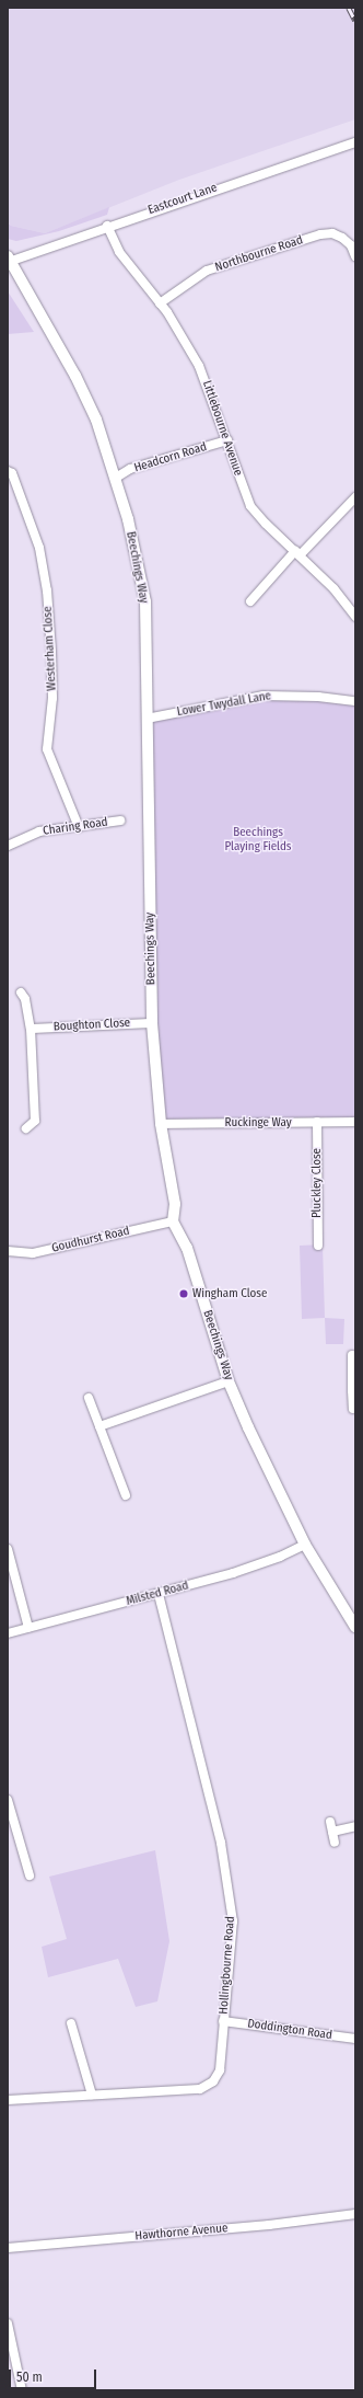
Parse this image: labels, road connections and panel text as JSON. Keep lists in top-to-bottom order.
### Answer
{
  "streets": {
    "street": [
      "Eastcourt Lane",
      "Northbourne Road",
      "Littlebourne Avenue",
      "Headcorn Road",
      "Beechings Way",
      "Westerham Close",
      "Lower Twydall Lane",
      "Charing Road",
      "Boughton Close",
      "Ruckinge Way",
      "Pluckley Close",
      "Goudhurst Road",
      "Milsted Road",
      "Hollingbourne Road",
      "Doddington Road",
      "Hawthorne Avenue"
    ]
  },
  "crossings": [
    ["Eastcourt Lane", "Littlebourne Avenue"],
    ["Eastcourt Lane", "Beechings Way"],
    ["Northbourne Road", "Littlebourne Avenue"],
    ["Littlebourne Avenue", "Headcorn Road"],
    ["Headcorn Road", "Beechings Way"],
    ["Beechings Way", "Lower Twydall Lane"],
    ["Beechings Way", "Boughton Close"],
    ["Beechings Way", "Ruckinge Way"],
    ["Beechings Way", "Goudhurst Road"],
    ["Beechings Way", "Milsted Road"],
    ["Westerham Close", "Charing Road"],
    ["Ruckinge Way", "Pluckley Close"],
    ["Milsted Road", "Hollingbourne Road"],
    ["Hollingbourne Road", "Doddington Road"]
  ],
  "parks": ["Beechings Playing Fields"],
  "places": ["Wingham Close"],
  "scale_bar": "50 m"
}
